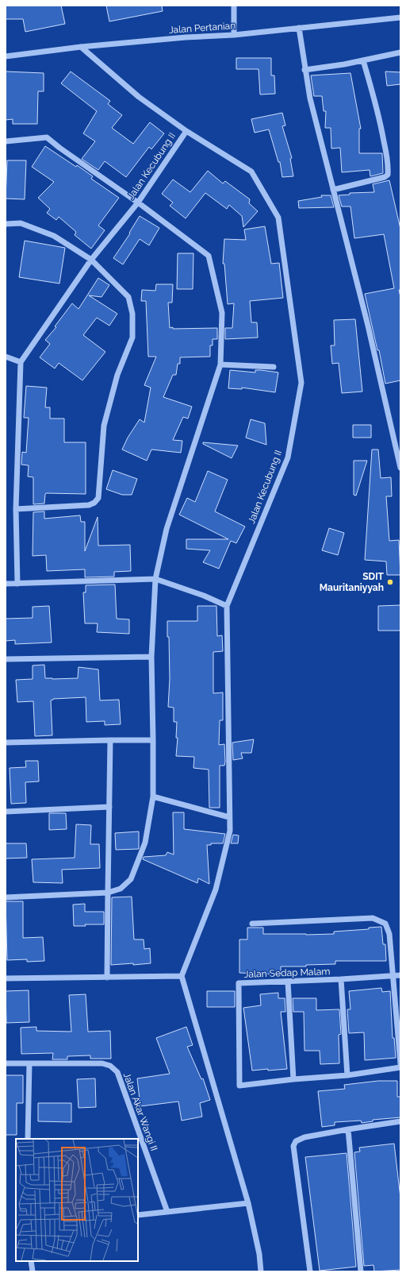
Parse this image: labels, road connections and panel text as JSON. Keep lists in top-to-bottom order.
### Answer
{
  "streets": {
    "street": [
      "Jalan Pertanian",
      "Jalan Kecubung II",
      "Jalan Sedap Malam",
      "Jalan Akar Wangi II"
    ]
  },
  "places": ["SDIT Mauritaniyyah"]
}
